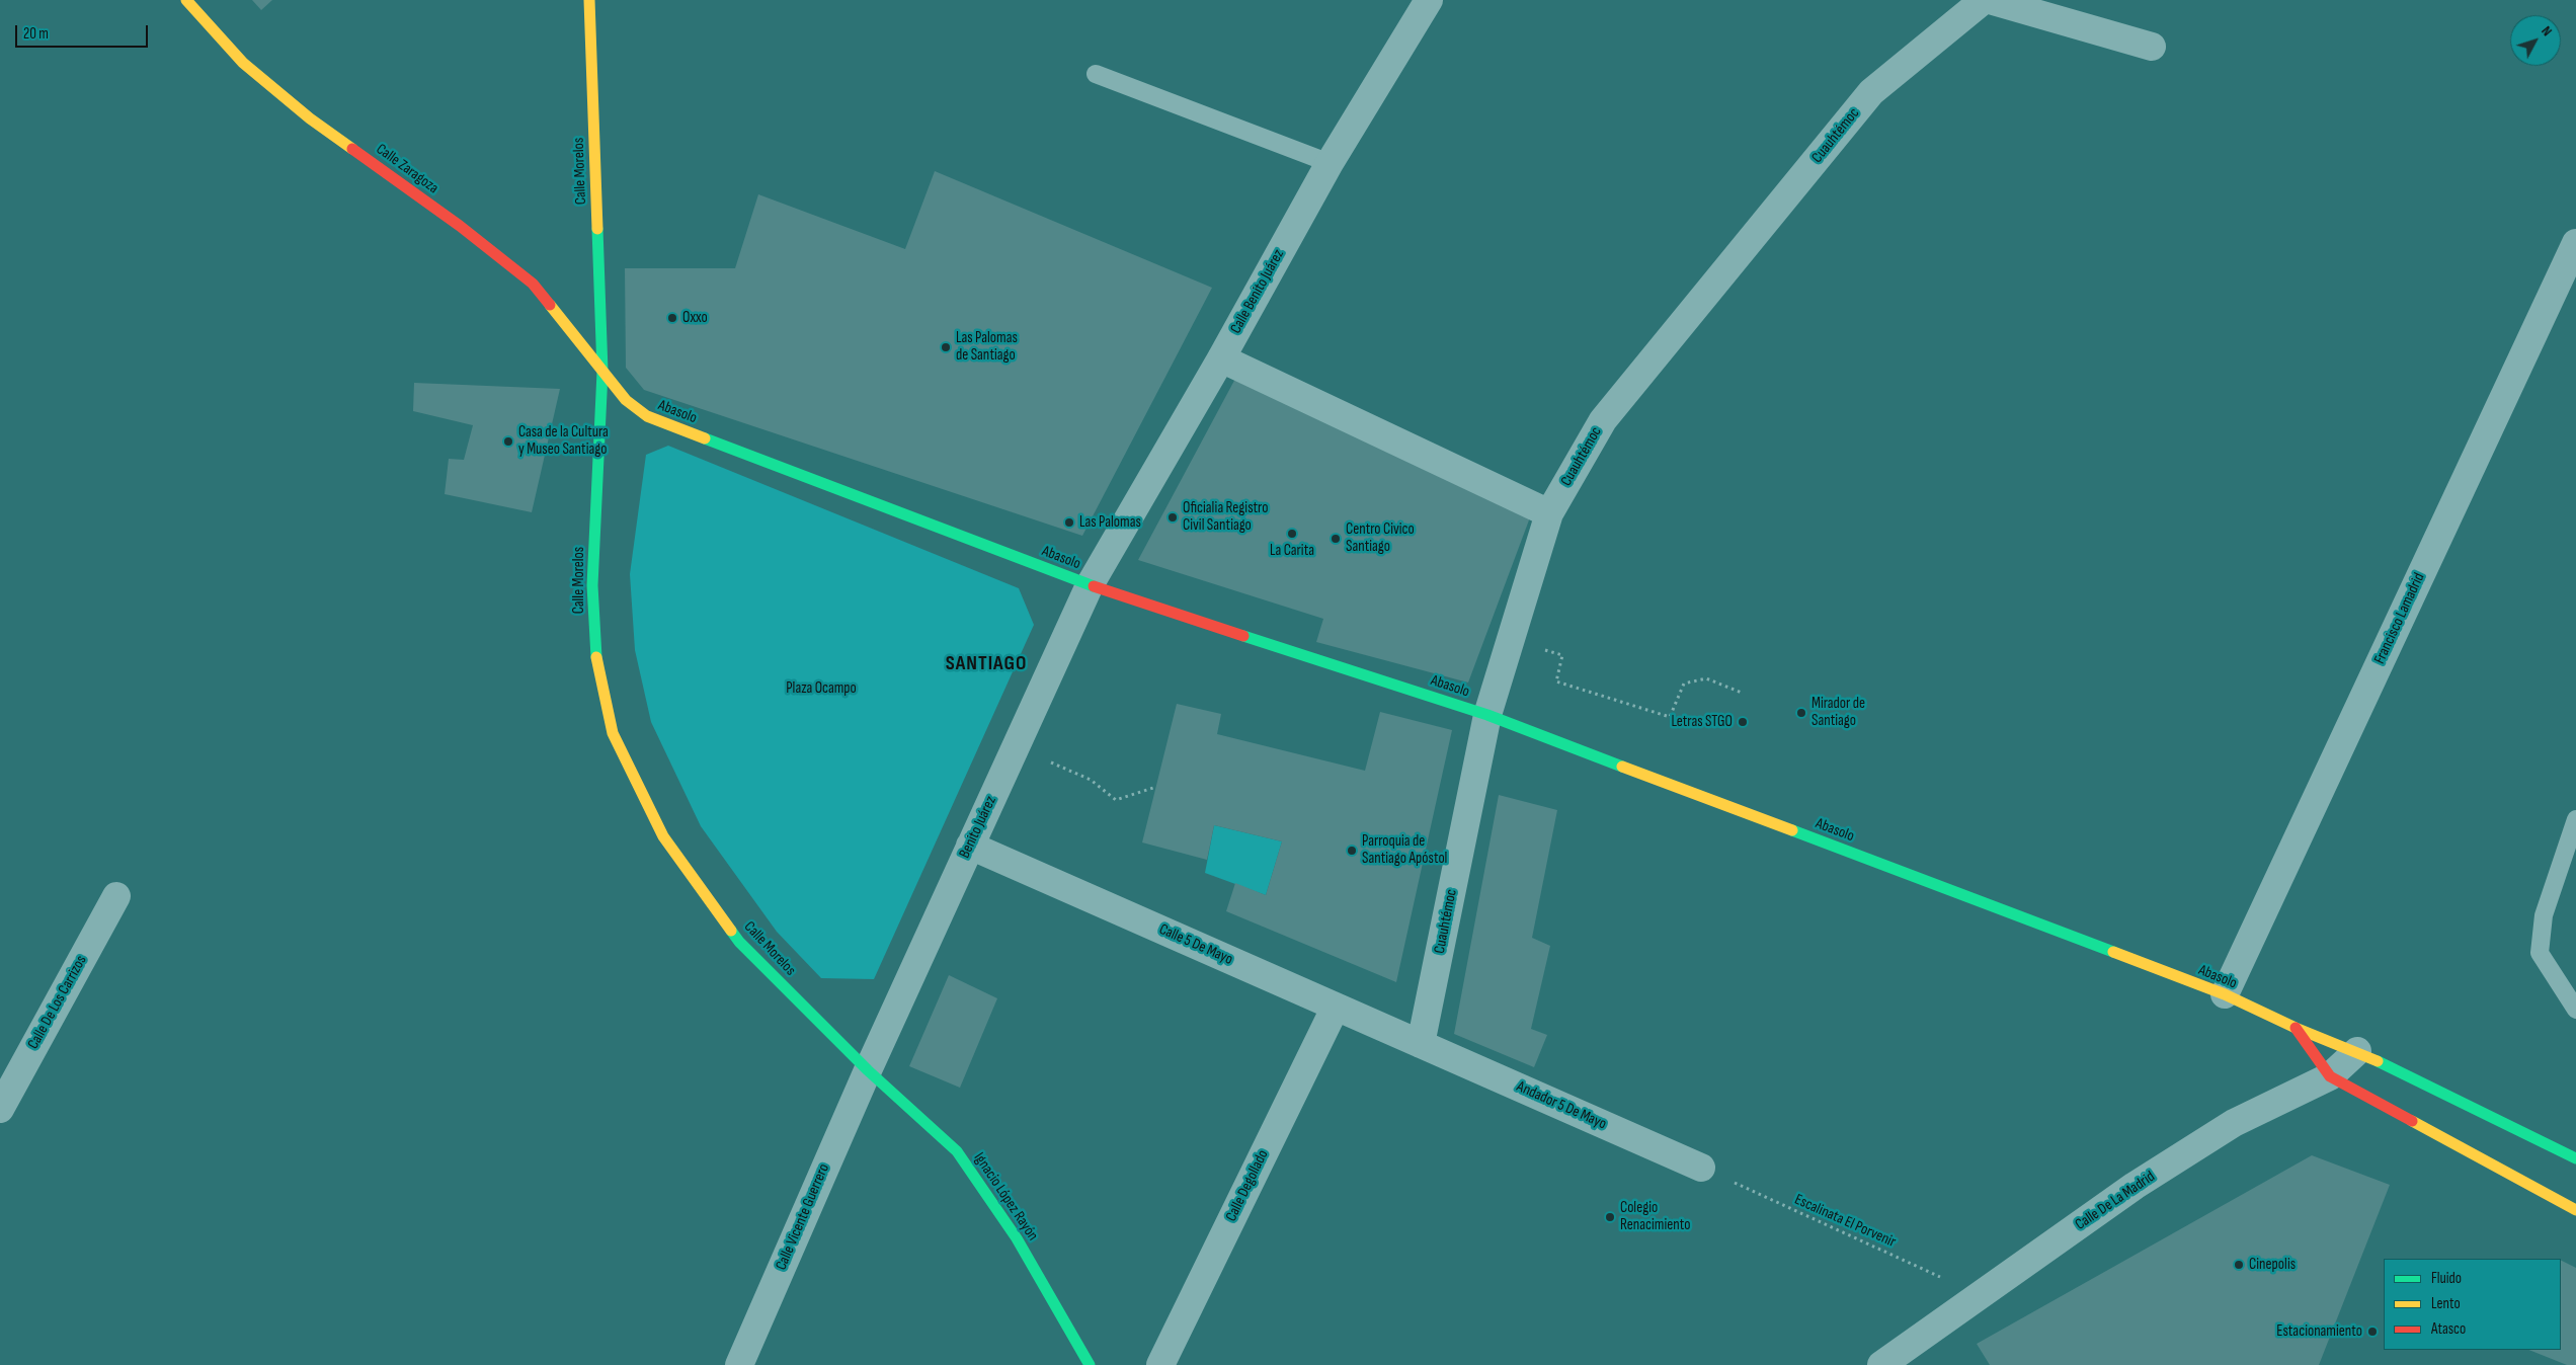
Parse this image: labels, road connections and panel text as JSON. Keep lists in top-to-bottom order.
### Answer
{
  "streets": {
    "street": [
      "Cuauhtémoc",
      "Calle Zaragoza",
      "Calle Morelos",
      "Calle Benito Juárez",
      "Abasolo",
      "Francisco Lamadrid",
      "Benito Juárez",
      "Calle 5 De Mayo",
      "Calle De Los Carrizos",
      "Andador 5 De Mayo",
      "Calle Degollado",
      "Ignacio López Rayón",
      "Calle De La Madrid",
      "Calle Vicente Guerrero"
    ],
    "path": ["Escalinata El Porvenir"]
  },
  "crossings": [
    ["Cuauhtémoc", "Abasolo"],
    ["Cuauhtémoc", "Calle 5 De Mayo"],
    ["Cuauhtémoc", "Andador 5 De Mayo"],
    ["Calle Zaragoza", "Calle Morelos"],
    ["Calle Zaragoza", "Abasolo"],
    ["Calle Morelos", "Abasolo"],
    ["Calle Morelos", "Benito Juárez"],
    ["Calle Morelos", "Ignacio López Rayón"],
    ["Calle Morelos", "Calle Vicente Guerrero"],
    ["Calle Benito Juárez", "Abasolo"],
    ["Calle Benito Juárez", "Benito Juárez"],
    ["Abasolo", "Francisco Lamadrid"],
    ["Abasolo", "Benito Juárez"],
    ["Abasolo", "Calle De La Madrid"],
    ["Benito Juárez", "Calle 5 De Mayo"],
    ["Benito Juárez", "Ignacio López Rayón"],
    ["Benito Juárez", "Calle Vicente Guerrero"],
    ["Calle 5 De Mayo", "Andador 5 De Mayo"],
    ["Calle 5 De Mayo", "Calle Degollado"],
    ["Andador 5 De Mayo", "Escalinata El Porvenir"],
    ["Ignacio López Rayón", "Calle Vicente Guerrero"],
    ["Calle De La Madrid", "Escalinata El Porvenir"]
  ],
  "districts": ["SANTIAGO"],
  "parks": ["Plaza Ocampo"],
  "places": [
    "Oxxo",
    "Las Palomas de Santiago",
    "Casa de la Cultura y Museo Santiago",
    "Oficialia Registro Civil Santiago",
    "Las Palomas",
    "La Carita",
    "Centro Civico Santiago",
    "Mirador de Santiago",
    "Letras STGO",
    "Parroquia de Santiago Apóstol",
    "Colegio Renacimiento",
    "Cinepolis",
    "Estacionamiento"
  ],
  "legend": ["Fluido", "Lento", "Atasco"],
  "scale_bar": "20 m",
  "north": "top right"
}
